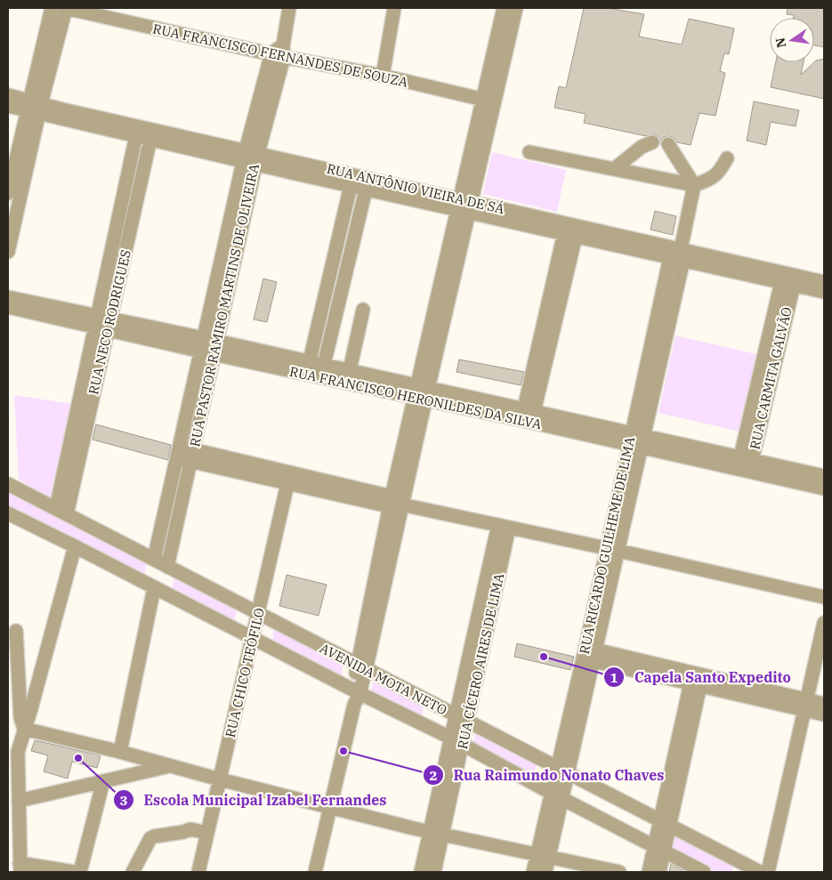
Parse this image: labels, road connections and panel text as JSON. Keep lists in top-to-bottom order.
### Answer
{
  "streets": {
    "street": [
      "RUA FRANCISCO FERNANDES DE SOUZA",
      "RUA ANTÔNIO VIEIRA DE SÁ",
      "RUA PASTOR RAMIRO MARTINS DE OLIVEIRA",
      "RUA NECO RODRIGUES",
      "RUA CARMITA GALVÃO",
      "RUA FRANCISCO HERONILDES DA SILVA",
      "RUA RICARDO GUILHEME DE LIMA",
      "RUA CÍCERO AIRES DE LIMA",
      "RUA CHICO TEÓFILO",
      "AVENIDA MOTA NETO"
    ]
  },
  "crossings": [
    ["RUA FRANCISCO FERNANDES DE SOUZA", "RUA PASTOR RAMIRO MARTINS DE OLIVEIRA"],
    ["RUA ANTÔNIO VIEIRA DE SÁ", "RUA PASTOR RAMIRO MARTINS DE OLIVEIRA"],
    ["RUA ANTÔNIO VIEIRA DE SÁ", "RUA NECO RODRIGUES"],
    ["RUA ANTÔNIO VIEIRA DE SÁ", "RUA CARMITA GALVÃO"],
    ["RUA ANTÔNIO VIEIRA DE SÁ", "RUA RICARDO GUILHEME DE LIMA"],
    ["RUA PASTOR RAMIRO MARTINS DE OLIVEIRA", "RUA FRANCISCO HERONILDES DA SILVA"],
    ["RUA PASTOR RAMIRO MARTINS DE OLIVEIRA", "AVENIDA MOTA NETO"],
    ["RUA NECO RODRIGUES", "RUA FRANCISCO HERONILDES DA SILVA"],
    ["RUA NECO RODRIGUES", "AVENIDA MOTA NETO"],
    ["RUA CARMITA GALVÃO", "RUA FRANCISCO HERONILDES DA SILVA"],
    ["RUA FRANCISCO HERONILDES DA SILVA", "RUA RICARDO GUILHEME DE LIMA"],
    ["RUA RICARDO GUILHEME DE LIMA", "AVENIDA MOTA NETO"],
    ["RUA CÍCERO AIRES DE LIMA", "AVENIDA MOTA NETO"],
    ["RUA CHICO TEÓFILO", "AVENIDA MOTA NETO"]
  ],
  "places": ["Capela Santo Expedito", "Rua Raimundo Nonato Chaves", "Escola Municipal Izabel Fernandes"],
  "north": "left"
}
